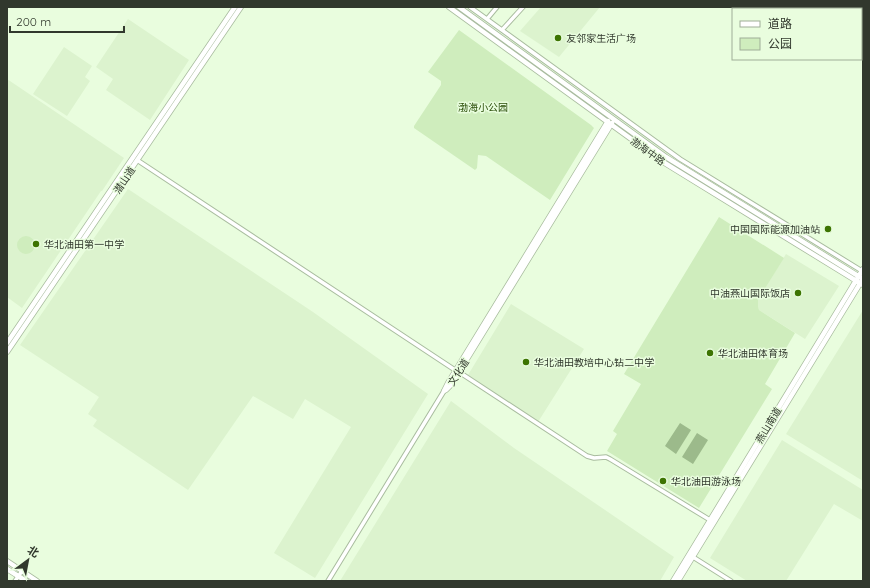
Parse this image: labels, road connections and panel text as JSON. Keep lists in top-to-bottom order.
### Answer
{
  "streets": {
    "main road": [
      "渤海中路",
      "潜山道",
      "文化道",
      "燕山南道"
    ]
  },
  "crossings": [
    ["渤海中路", "文化道"],
    ["渤海中路", "燕山南道"]
  ],
  "parks": ["渤海小公园"],
  "places": [
    "友邻家生活广场",
    "中国国际能源加油站",
    "华北油田第一中学",
    "中油燕山国际饭店",
    "华北油田体育场",
    "华北油田教培中心钻二中学",
    "华北油田游泳场"
  ],
  "legend": ["道路", "公园"],
  "scale_bar": "200 m",
  "north": "top right"
}
